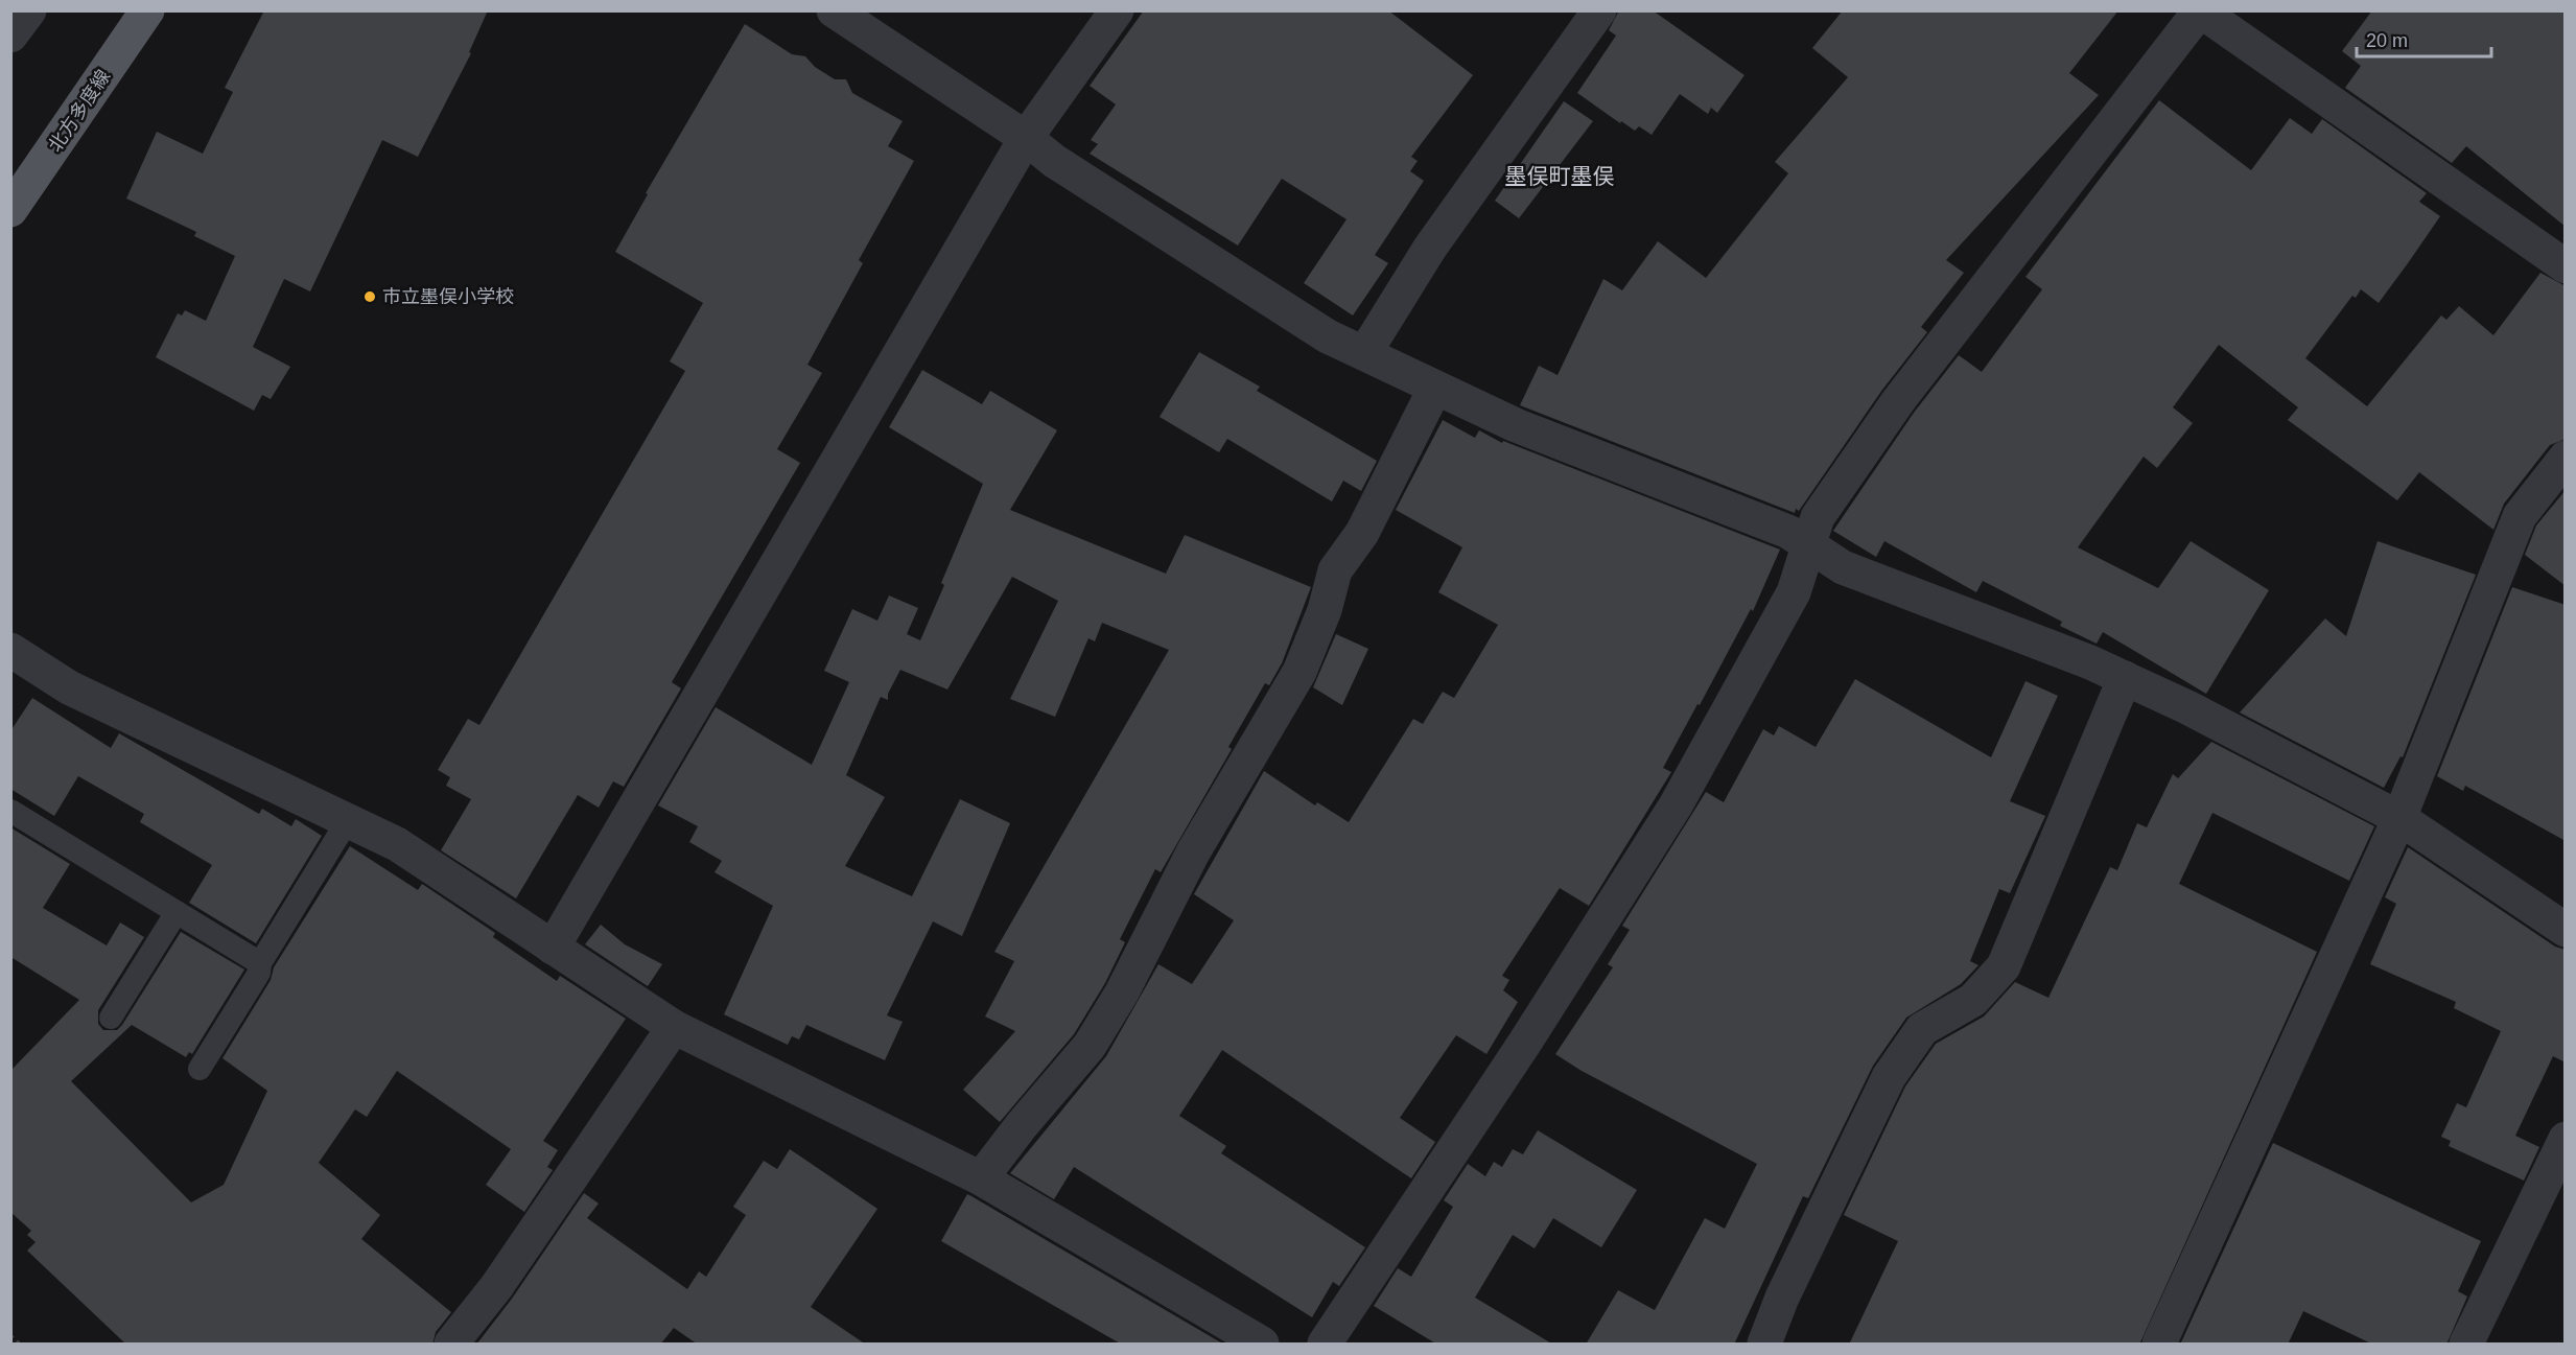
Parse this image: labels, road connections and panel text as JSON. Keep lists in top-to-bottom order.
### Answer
{
  "streets": {
    "main road": ["北方多度線"]
  },
  "districts": ["墨俣町墨俣"],
  "places": ["市立墨俣小学校"],
  "scale_bar": "20 m"
}
